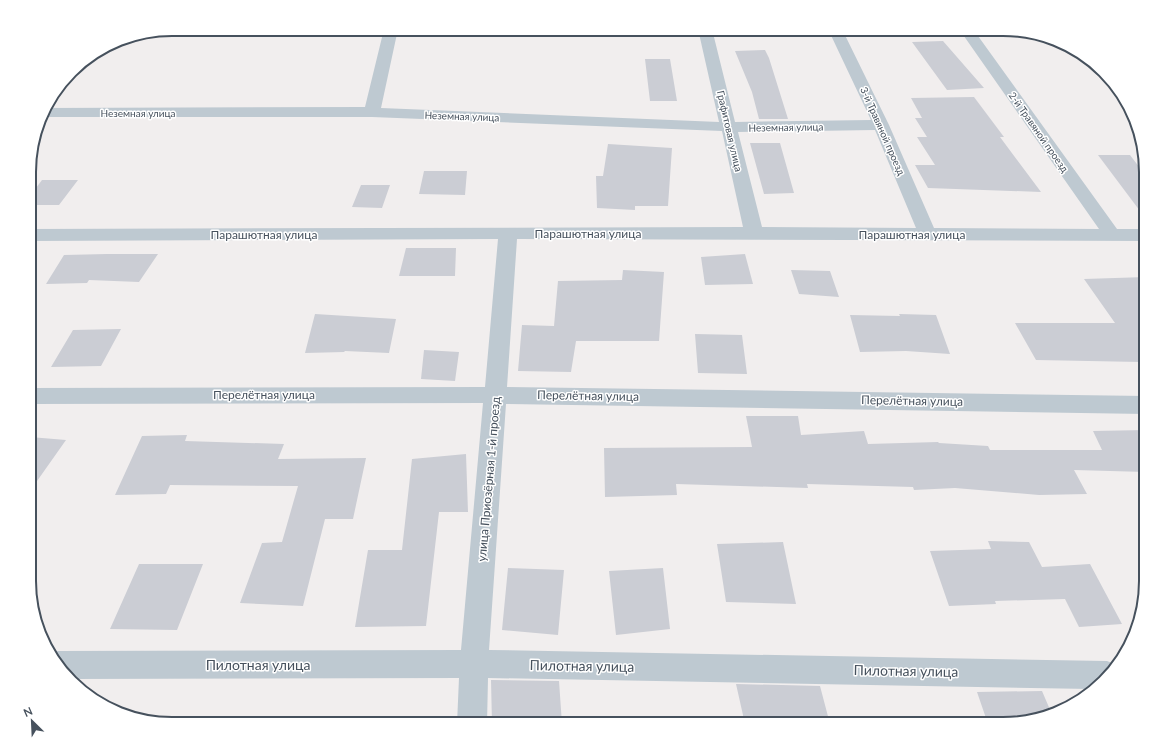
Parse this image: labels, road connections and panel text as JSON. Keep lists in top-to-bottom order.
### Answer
{
  "streets": {
    "street": [
      "Неземная улица",
      "Графитовая улица",
      "3-й Травяной проезд",
      "2-й Травяной проезд",
      "Парашютная улица",
      "Перелётная улица",
      "улица Приозёрная 1-й проезд",
      "Пилотная улица"
    ]
  },
  "crossings": [
    ["Неземная улица", "Графитовая улица"],
    ["Неземная улица", "3-й Травяной проезд"],
    ["Графитовая улица", "Парашютная улица"],
    ["3-й Травяной проезд", "Парашютная улица"],
    ["2-й Травяной проезд", "Парашютная улица"],
    ["Парашютная улица", "улица Приозёрная 1-й проезд"],
    ["Перелётная улица", "улица Приозёрная 1-й проезд"],
    ["улица Приозёрная 1-й проезд", "Пилотная улица"]
  ],
  "north": "top left"
}
